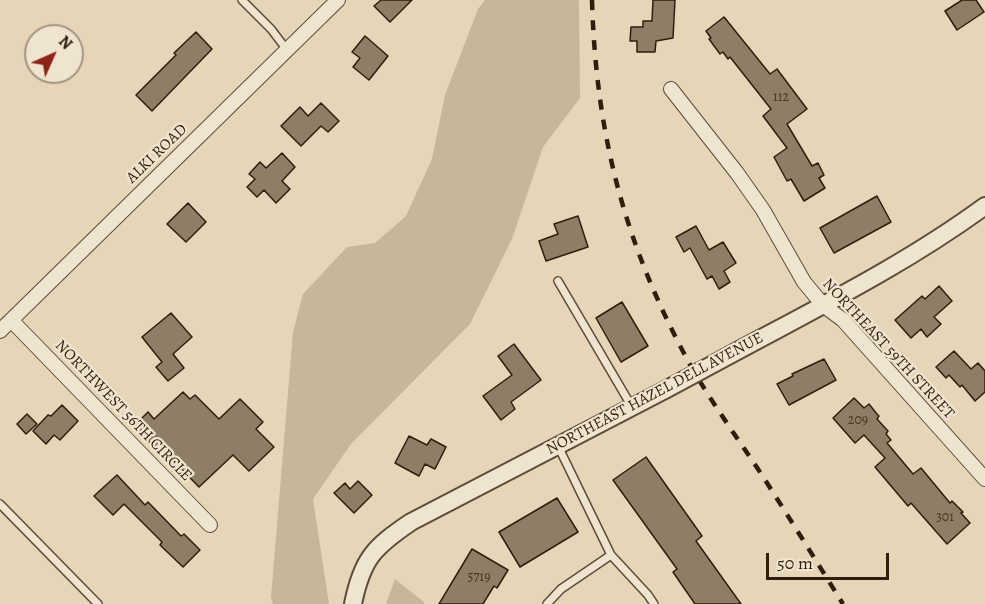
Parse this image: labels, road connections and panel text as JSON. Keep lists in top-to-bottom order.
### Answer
{
  "streets": {
    "street": [
      "ALKI ROAD",
      "NORTHEAST 59TH STREET",
      "NORTHEAST HAZEL DELL AVENUE",
      "NORTHWEST 56TH CIRCLE"
    ]
  },
  "crossings": [
    ["ALKI ROAD", "NORTHWEST 56TH CIRCLE"],
    ["NORTHEAST 59TH STREET", "NORTHEAST HAZEL DELL AVENUE"]
  ],
  "house_numbers": [
    "112",
    "209",
    "301",
    "5719"
  ],
  "scale_bar": "50 m",
  "north": "top right"
}
